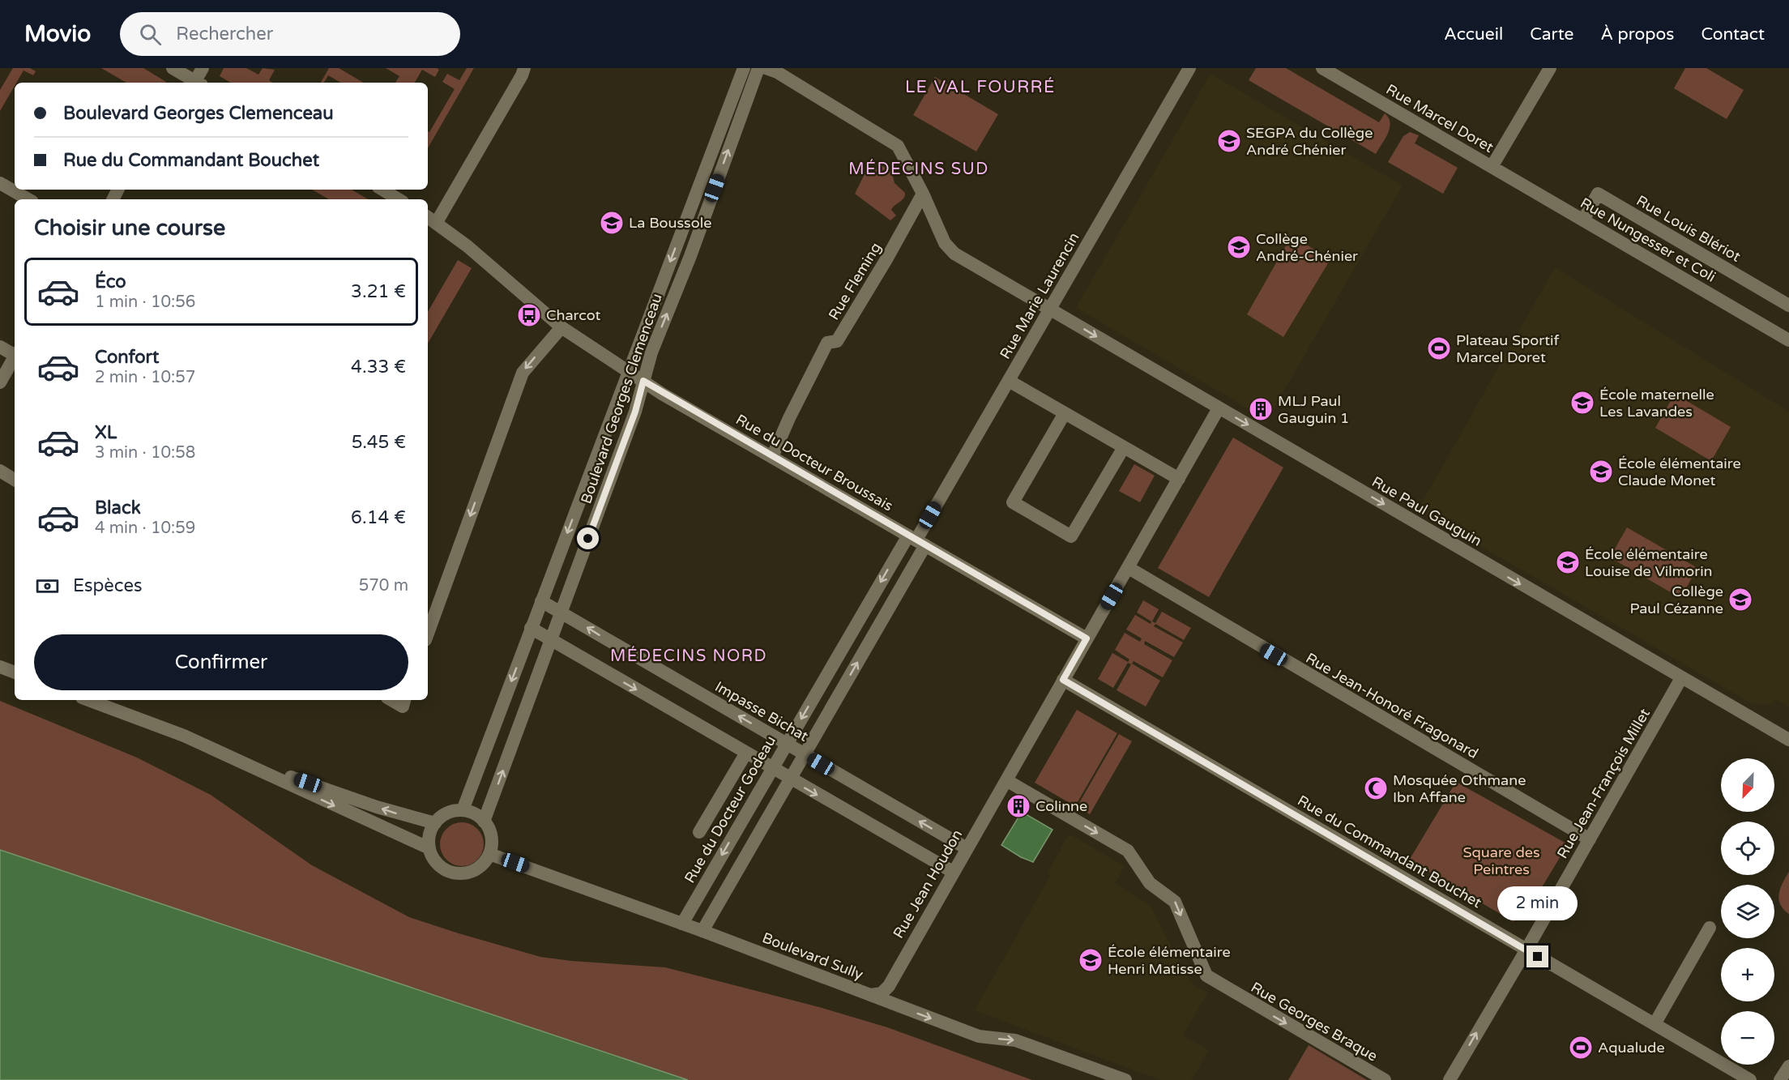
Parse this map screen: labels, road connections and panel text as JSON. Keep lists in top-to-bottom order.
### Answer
{
  "streets": {
    "street": [
      "Rue Marcel Doret",
      "Rue Louis Blériot",
      "Rue Nungesser et Coli",
      "Rue Fleming",
      "Rue Marie Laurencin",
      "Boulevard Georges Clemenceau",
      "Rue du Docteur Broussais",
      "Rue Paul Gauguin",
      "Rue Jean-Honoré Fragonard",
      "Impasse Bichat",
      "Rue Jean-François Millet",
      "Rue du Docteur Godeau",
      "Rue du Commandant Bouchet",
      "Rue Jean Houdon",
      "Boulevard Sully",
      "Rue Georges Braque"
    ]
  },
  "crossings": [
    ["Rue Marcel Doret", "Rue Nungesser et Coli"],
    ["Rue Louis Blériot", "Rue Nungesser et Coli"],
    ["Rue Fleming", "Rue du Docteur Broussais"],
    ["Rue Fleming", "Rue Paul Gauguin"],
    ["Rue Marie Laurencin", "Rue du Docteur Broussais"],
    ["Rue Marie Laurencin", "Rue Paul Gauguin"],
    ["Rue Marie Laurencin", "Rue du Docteur Godeau"],
    ["Boulevard Georges Clemenceau", "Rue du Docteur Broussais"],
    ["Boulevard Georges Clemenceau", "Impasse Bichat"],
    ["Boulevard Georges Clemenceau", "Boulevard Sully"],
    ["Rue du Docteur Broussais", "Rue du Docteur Godeau"],
    ["Rue Paul Gauguin", "Rue Jean-François Millet"],
    ["Rue Jean-Honoré Fragonard", "Rue Jean-François Millet"],
    ["Impasse Bichat", "Rue du Docteur Godeau"],
    ["Impasse Bichat", "Rue Jean Houdon"],
    ["Rue Jean-François Millet", "Rue du Commandant Bouchet"],
    ["Rue du Docteur Godeau", "Boulevard Sully"],
    ["Rue Jean Houdon", "Boulevard Sully"],
    ["Rue Jean Houdon", "Rue Georges Braque"]
  ],
  "one_way": ["Rue Paul Gauguin", "Boulevard Sully", "Rue Georges Braque"],
  "districts": ["LE VAL FOURRÉ", "MÉDECINS SUD", "MÉDECINS NORD"],
  "parks": ["Square des Peintres"],
  "places": {
    "school or university": [
      "SEGPA du Collège André Chénier",
      "La Boussole",
      "Collège André-Chénier",
      "École maternelle Les Lavandes",
      "École élémentaire Claude Monet",
      "École élémentaire Louise de Vilmorin",
      "Collège Paul Cézanne",
      "École élémentaire Henri Matisse"
    ],
    "bus stop": ["Charcot"],
    "sports": ["Plateau Sportif Marcel Doret", "Aqualude"],
    "building": ["MLJ Paul Gauguin 1", "Colinne"],
    "mosque": ["Mosquée Othmane Ibn Affane"]
  },
  "north": "bottom left",
  "page": {
    "header": "Movio",
    "search": "Rechercher",
    "nav": [
      "Accueil",
      "Carte",
      "À propos",
      "Contact"
    ],
    "banner": ["Boulevard Georges Clemenceau", "Rue du Commandant Bouchet"],
    "heading": "Choisir une course",
    "list": [
      {
        "name": "Éco",
        "note": "1 min · 10:56",
        "value": "3.21 €"
      },
      {
        "name": "Confort",
        "note": "2 min · 10:57",
        "value": "4.33 €"
      },
      {
        "name": "XL",
        "note": "3 min · 10:58",
        "value": "5.45 €"
      },
      {
        "name": "Black",
        "note": "4 min · 10:59",
        "value": "6.14 €"
      }
    ],
    "pay": ["Espèces", "570 m"],
    "buttons": "Confirmer",
    "map_buttons": ["+", "−"],
    "bubble": "2 min"
  }
}
